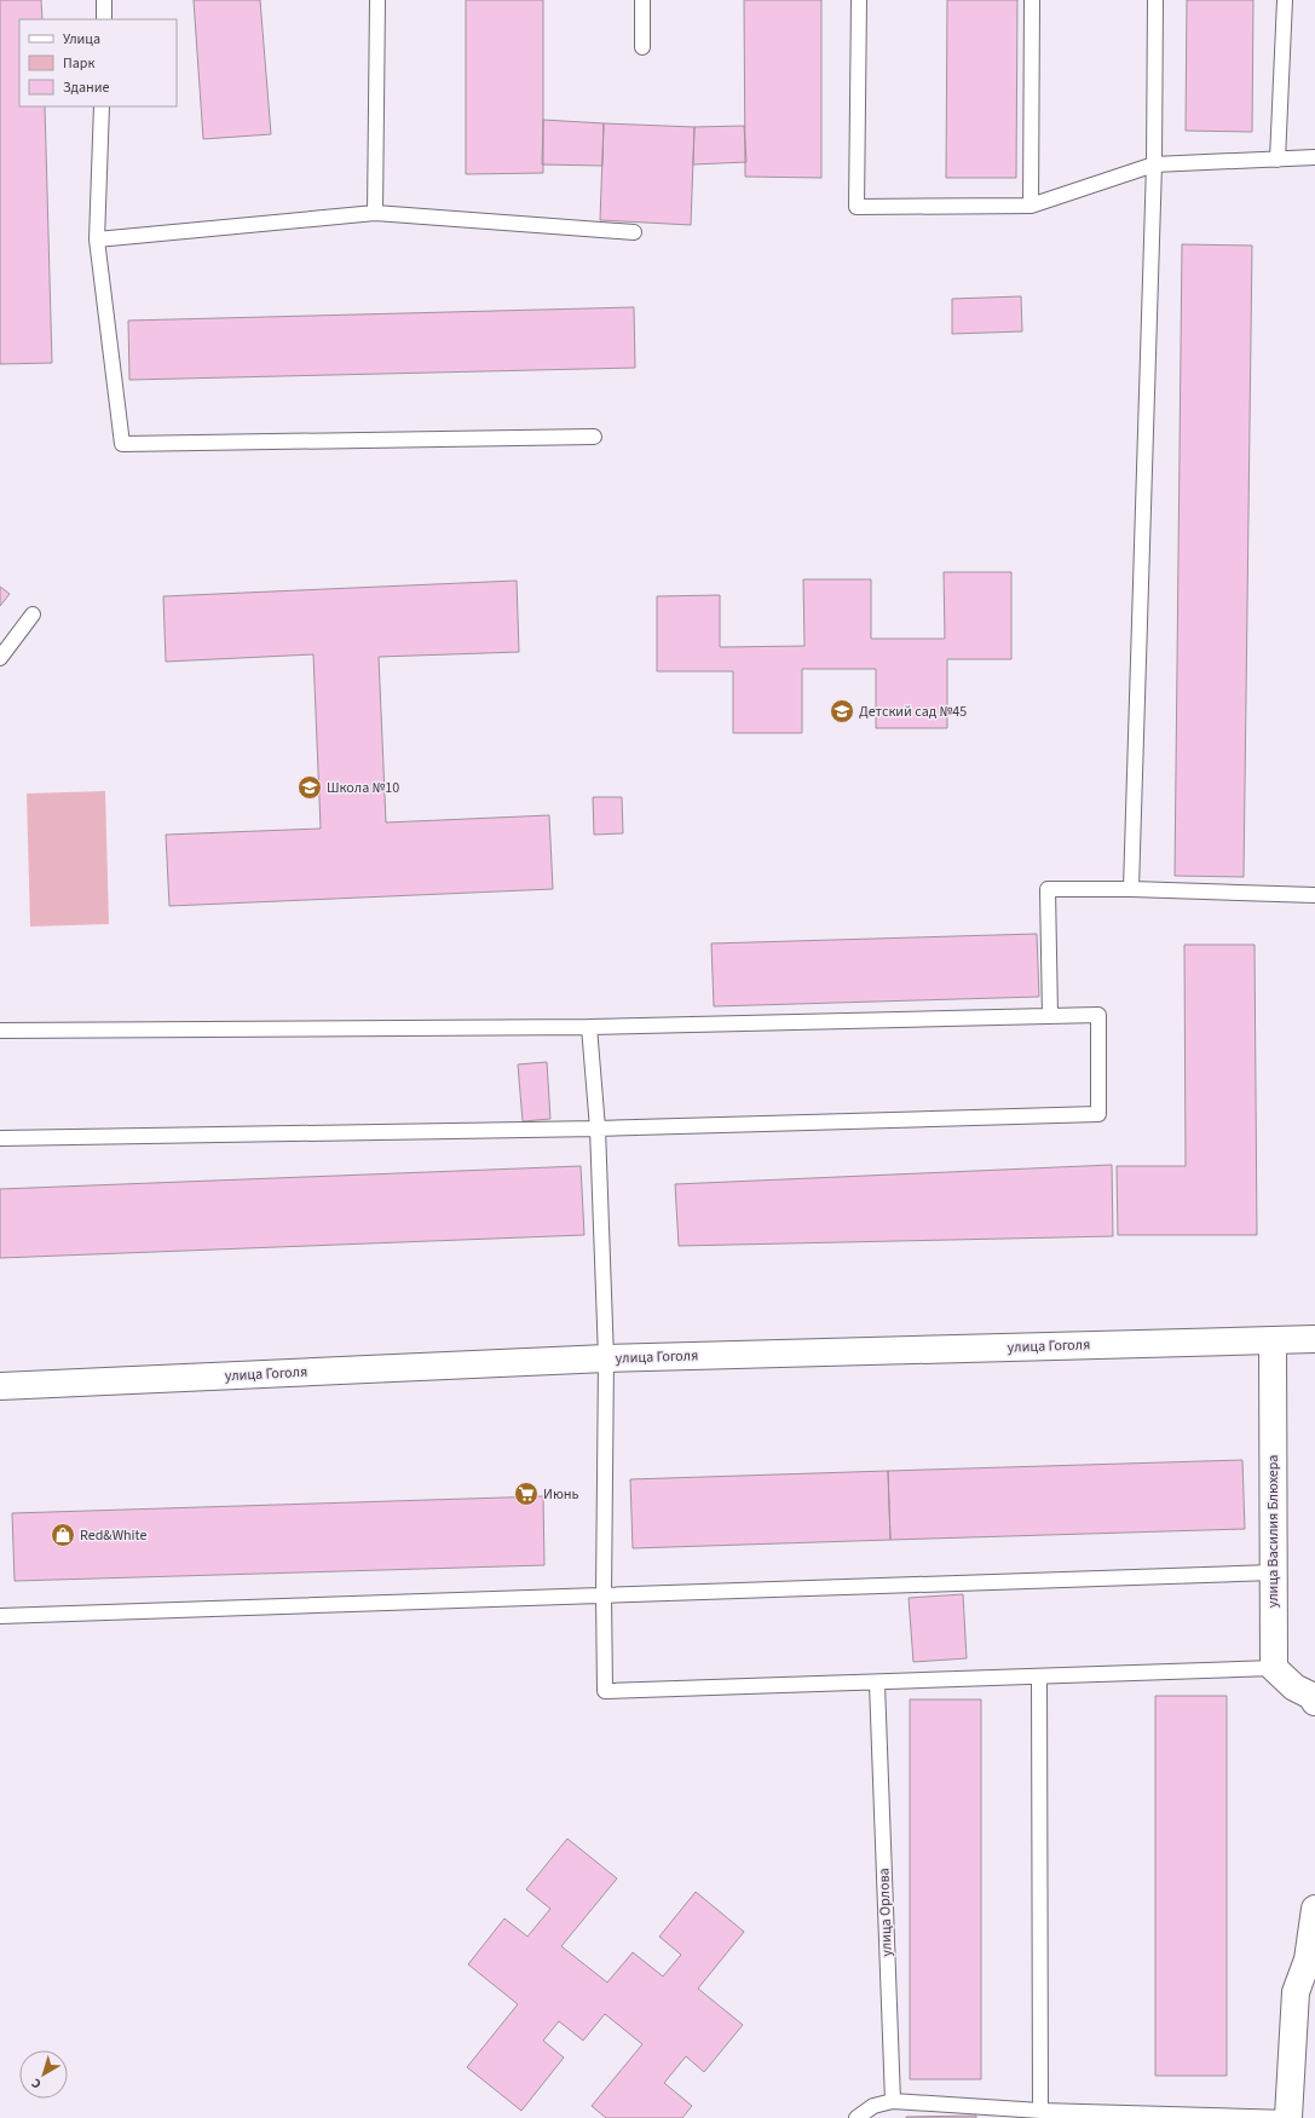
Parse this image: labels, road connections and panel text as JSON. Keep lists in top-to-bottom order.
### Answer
{
  "streets": {
    "main road": ["улица Гоголя", "улица Василия Блюхера"],
    "lane": ["улица Орлова"]
  },
  "crossings": [
    ["улица Гоголя", "улица Василия Блюхера"]
  ],
  "places": {
    "school or university": ["Детский сад №45", "Школа №10"],
    "supermarket": ["Июнь"],
    "shop": ["Red&White"]
  },
  "legend": ["Улица", "Парк", "Здание"],
  "north": "bottom left"
}
